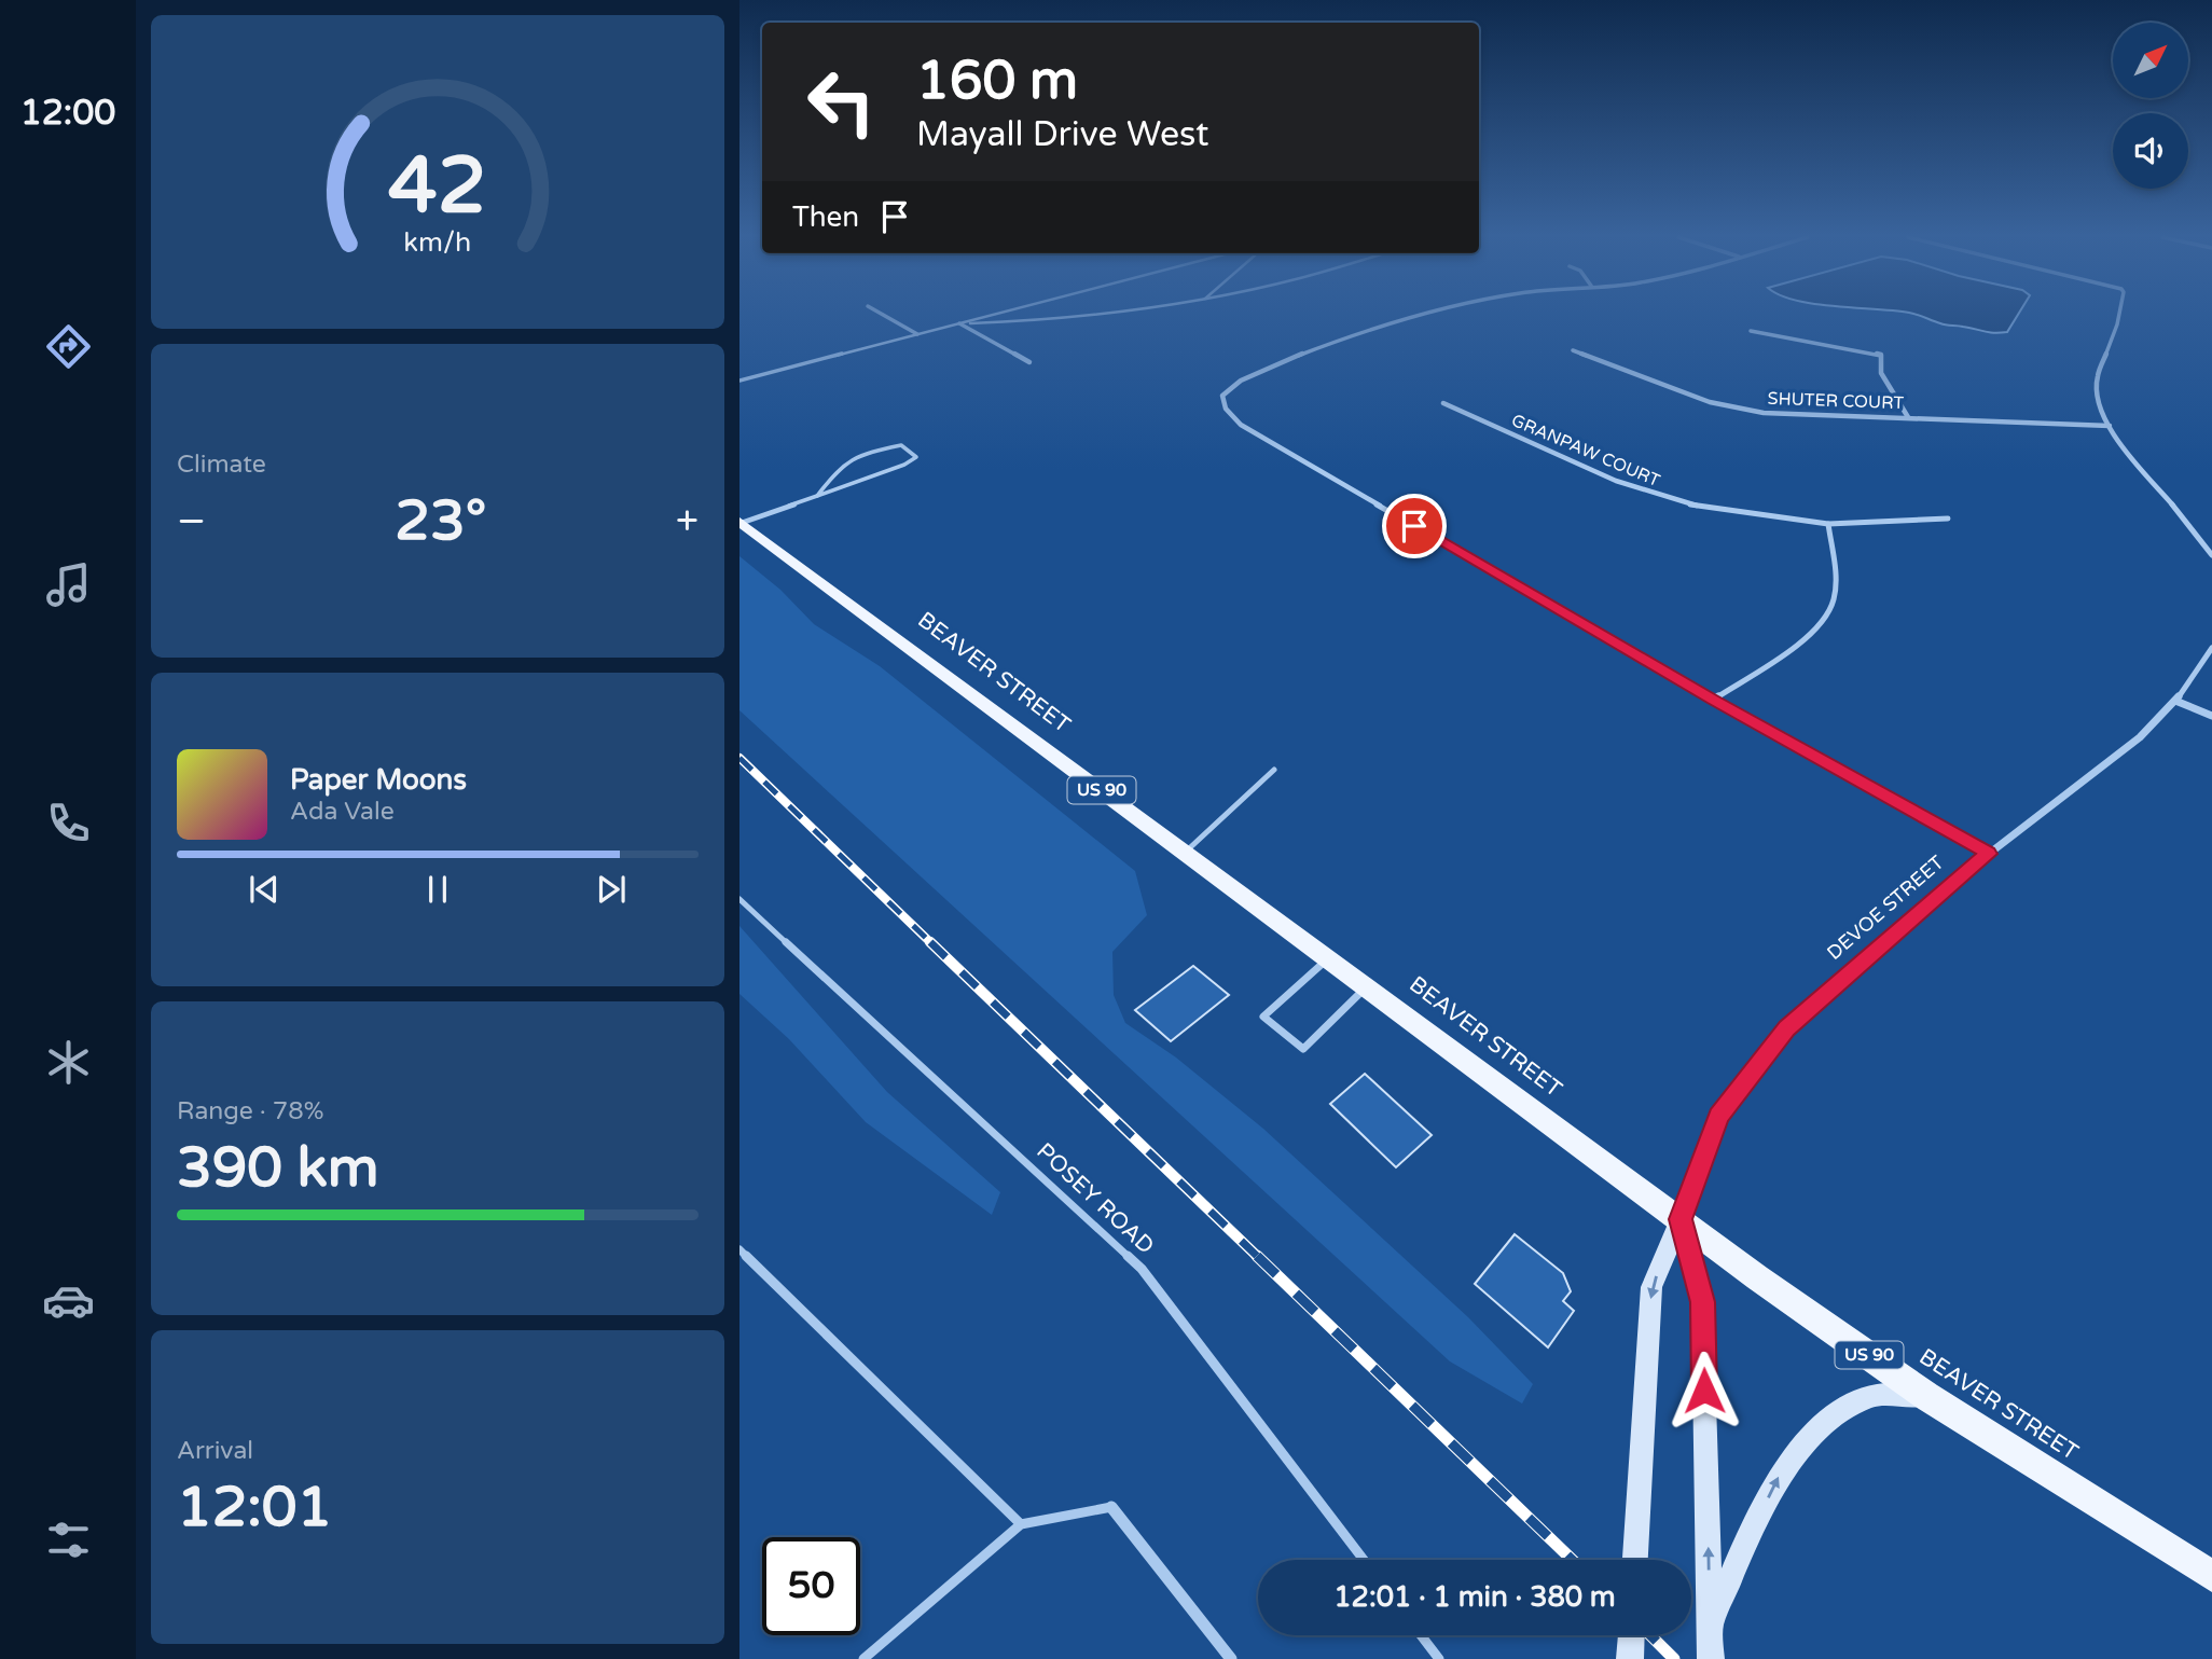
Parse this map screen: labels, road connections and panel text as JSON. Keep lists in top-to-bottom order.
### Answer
{
  "streets": {
    "main road": ["BEAVER STREET", "US 90", "DEVOE STREET"],
    "street": ["SHUTER COURT", "GRANPAW COURT"],
    "lane": ["POSEY ROAD"]
  },
  "crossings": [
    ["BEAVER STREET", "DEVOE STREET"]
  ],
  "north": "top right",
  "page": {
    "tabs": "12:00",
    "turn": ["160 m", "Mayall Drive West"],
    "then": "Then",
    "tile": [
      "Climate",
      ["Range · 78%", "390 km"],
      ["Arrival", "12:01"]
    ],
    "heat": ["−", "23°", "+"],
    "song": ["Paper Moons", "Ada Vale"],
    "limit": "50",
    "trip": "12:01 · 1 min · 380 m",
    "gauge": ["42", "km/h"]
  }
}
